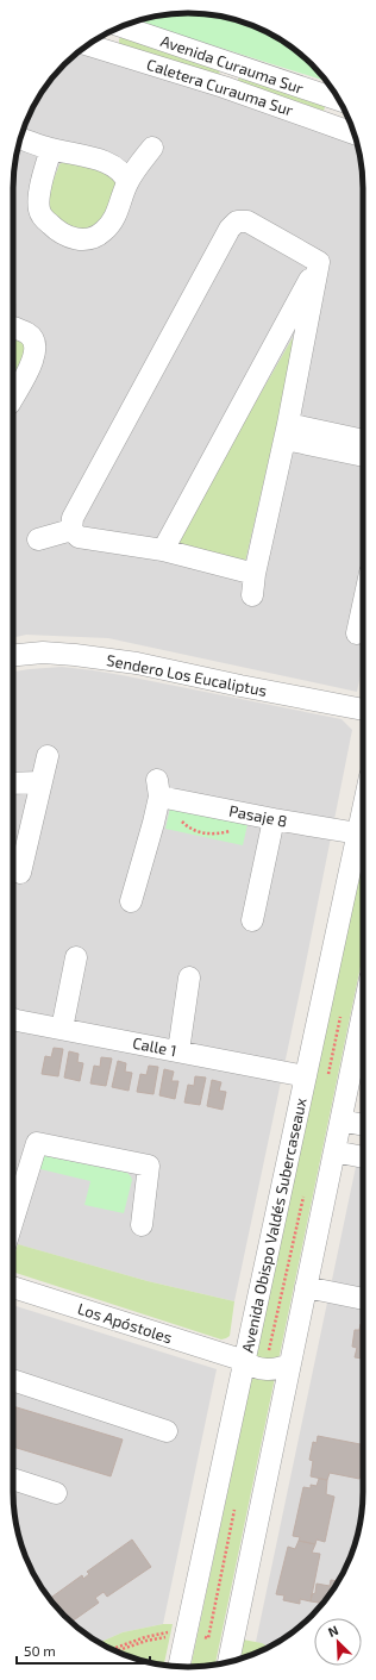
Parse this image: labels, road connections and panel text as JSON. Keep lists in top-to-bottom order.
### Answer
{
  "streets": {
    "street": [
      "Avenida Curauma Sur",
      "Caletera Curauma Sur",
      "Sendero Los Eucaliptus",
      "Pasaje 8",
      "Calle 1",
      "Avenida Obispo Valdés Subercaseaux",
      "Los Apóstoles"
    ]
  },
  "crossings": [
    ["Pasaje 8", "Avenida Obispo Valdés Subercaseaux"],
    ["Calle 1", "Avenida Obispo Valdés Subercaseaux"],
    ["Avenida Obispo Valdés Subercaseaux", "Los Apóstoles"]
  ],
  "scale_bar": "50 m",
  "north": "top left"
}
